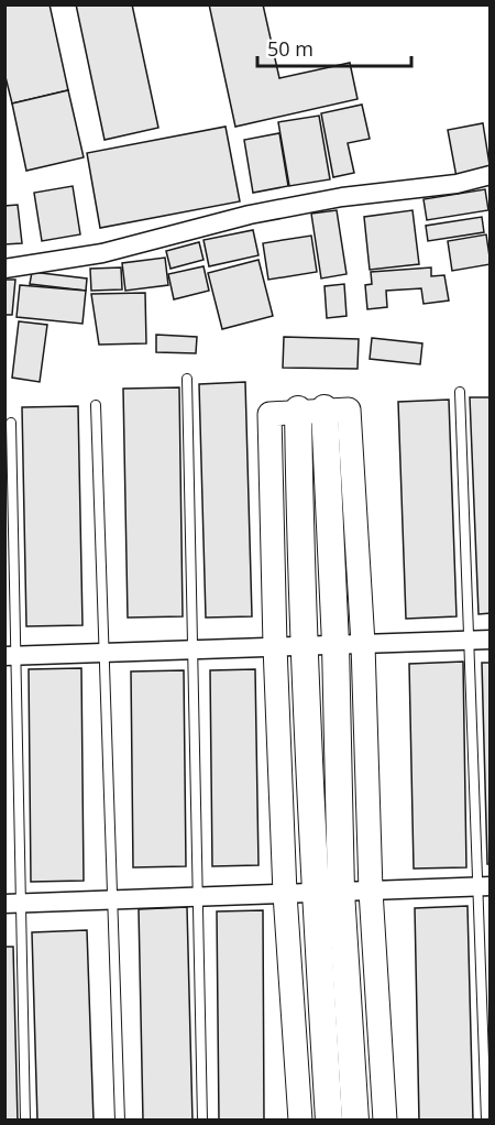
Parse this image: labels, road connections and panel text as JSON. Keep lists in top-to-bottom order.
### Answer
{
  "scale_bar": "50 m"
}
